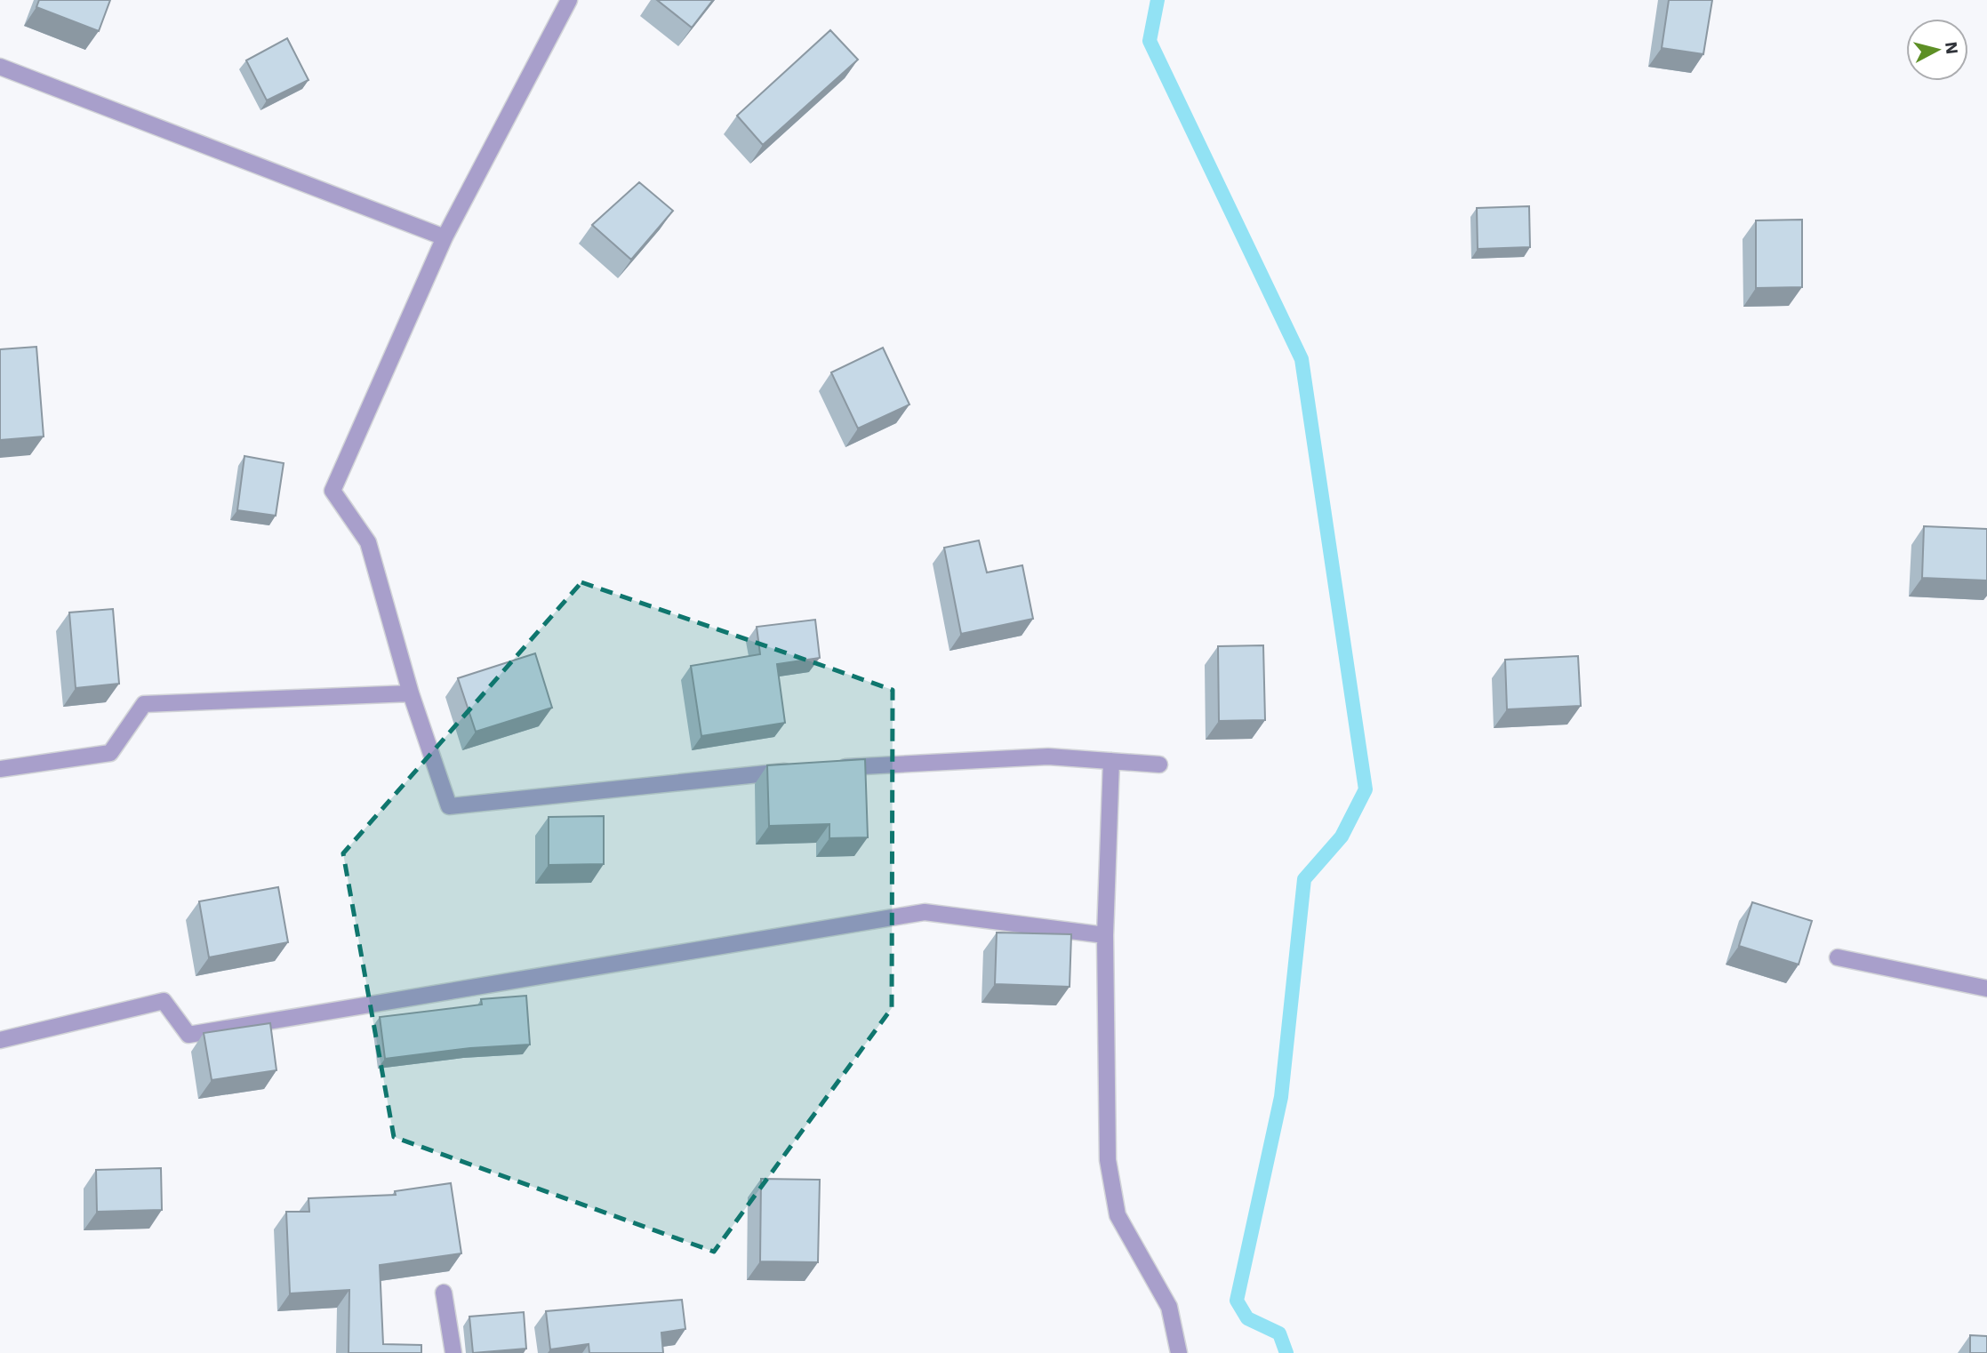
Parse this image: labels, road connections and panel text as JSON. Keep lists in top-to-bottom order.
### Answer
{
  "north": "right"
}
